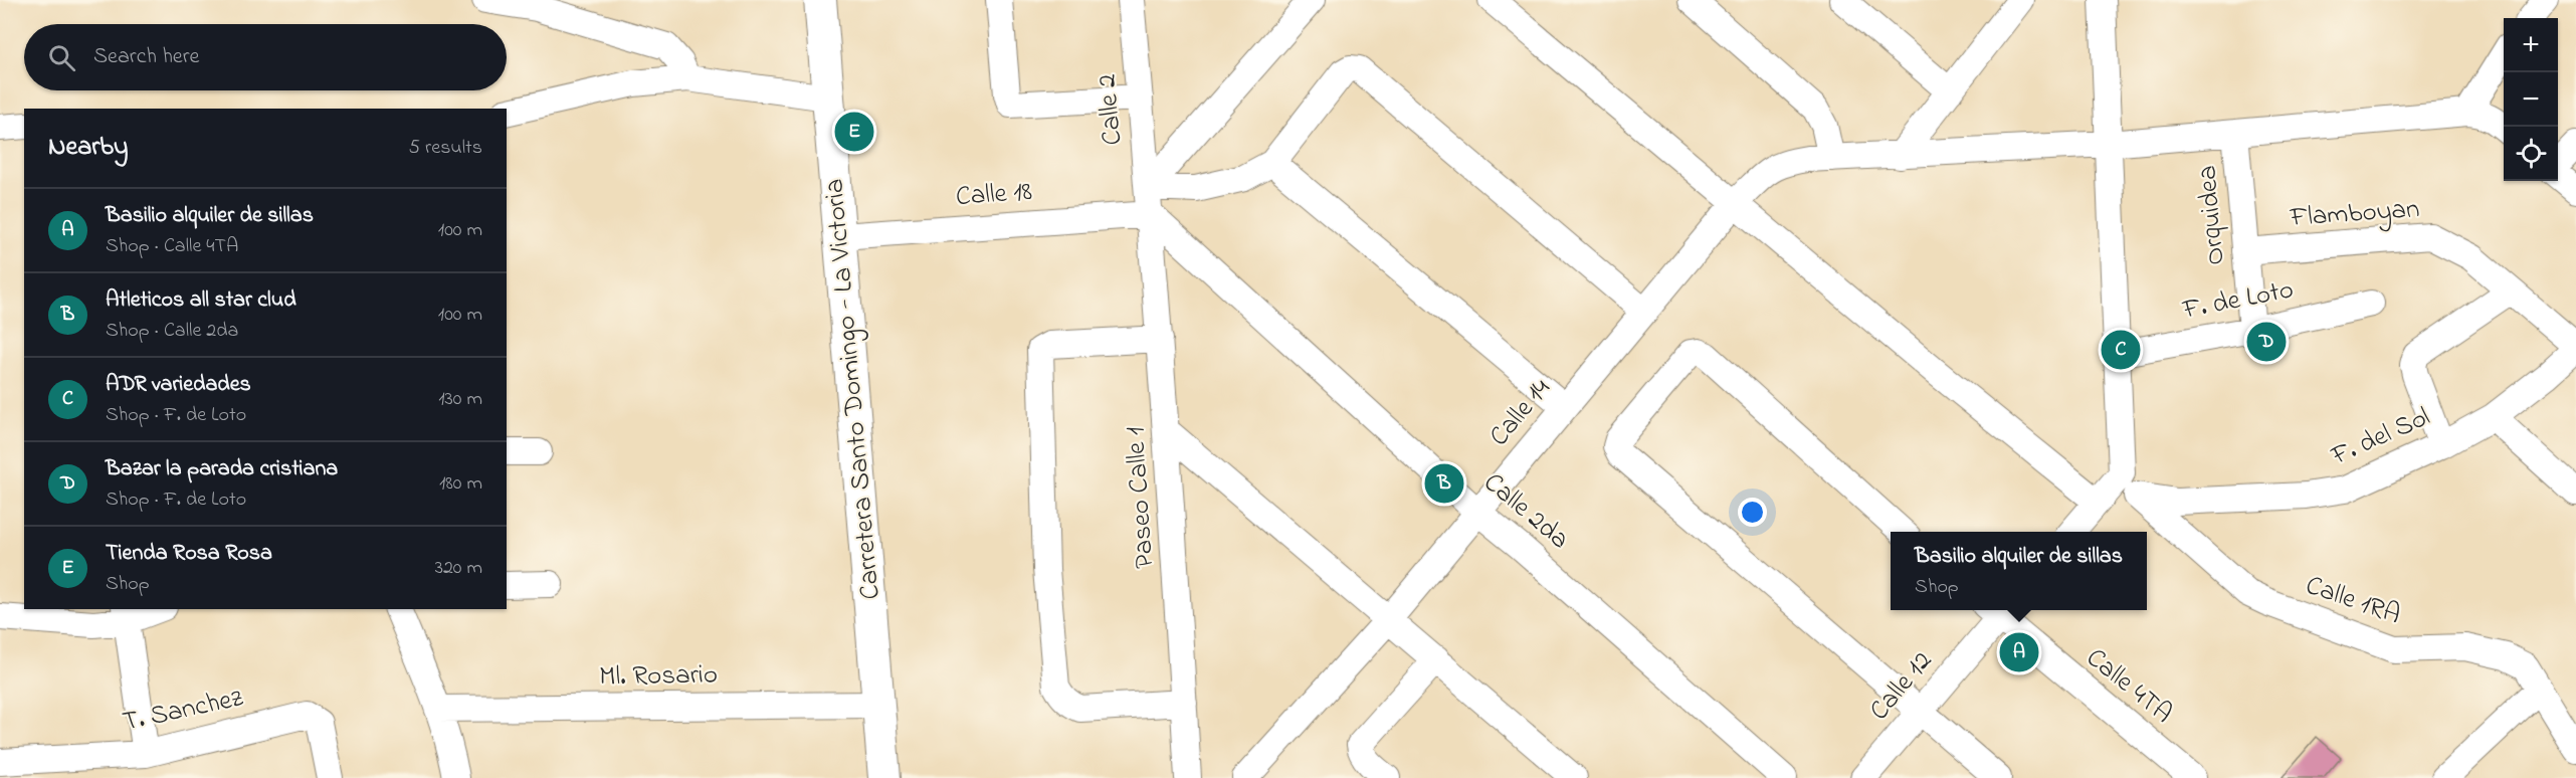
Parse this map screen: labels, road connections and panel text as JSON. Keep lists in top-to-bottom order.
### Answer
{
  "streets": {
    "main road": ["Carretera Santo Domingo - La Victoria"],
    "street": [
      "Calle 2",
      "Calle 18",
      "Flamboyan",
      "Orquidea",
      "F. de Loto",
      "Calle 14",
      "F. del Sol",
      "Paseo Calle 1",
      "Calle 2da",
      "Calle 1RA",
      "Ml. Rosario",
      "Calle 12",
      "Calle 4TA",
      "T. Sanchez"
    ]
  },
  "crossings": [
    ["Calle 2", "Calle 18"],
    ["Calle 2", "Paseo Calle 1"],
    ["Calle 2", "Calle 2da"],
    ["Calle 18", "Carretera Santo Domingo - La Victoria"],
    ["Calle 18", "Paseo Calle 1"],
    ["Calle 18", "Calle 2da"],
    ["Flamboyan", "Orquidea"],
    ["Flamboyan", "F. del Sol"],
    ["Orquidea", "F. de Loto"],
    ["Carretera Santo Domingo - La Victoria", "Ml. Rosario"],
    ["Calle 14", "F. del Sol"],
    ["Calle 14", "Calle 2da"],
    ["F. del Sol", "Calle 1RA"],
    ["Paseo Calle 1", "Calle 2da"],
    ["Calle 12", "Calle 4TA"]
  ],
  "page": {
    "map_buttons": ["+", "−"],
    "search": "Search here",
    "heading": ["Nearby", "5 results"],
    "pins": [
      "E",
      "D",
      "C",
      "B",
      "A"
    ],
    "list": [
      {
        "mark": "A",
        "name": "Basilio alquiler de sillas",
        "note": "Shop · Calle 4TA",
        "value": "100 m"
      },
      {
        "mark": "B",
        "name": "Atleticos all star clud",
        "note": "Shop · Calle 2da",
        "value": "100 m"
      },
      {
        "mark": "C",
        "name": "ADR variedades",
        "note": "Shop · F. de Loto",
        "value": "130 m"
      },
      {
        "mark": "D",
        "name": "Bazar la parada cristiana",
        "note": "Shop · F. de Loto",
        "value": "180 m"
      },
      {
        "mark": "E",
        "name": "Tienda Rosa Rosa",
        "note": "Shop",
        "value": "320 m"
      }
    ],
    "popup": ["Basilio alquiler de sillas", "Shop"]
  }
}
